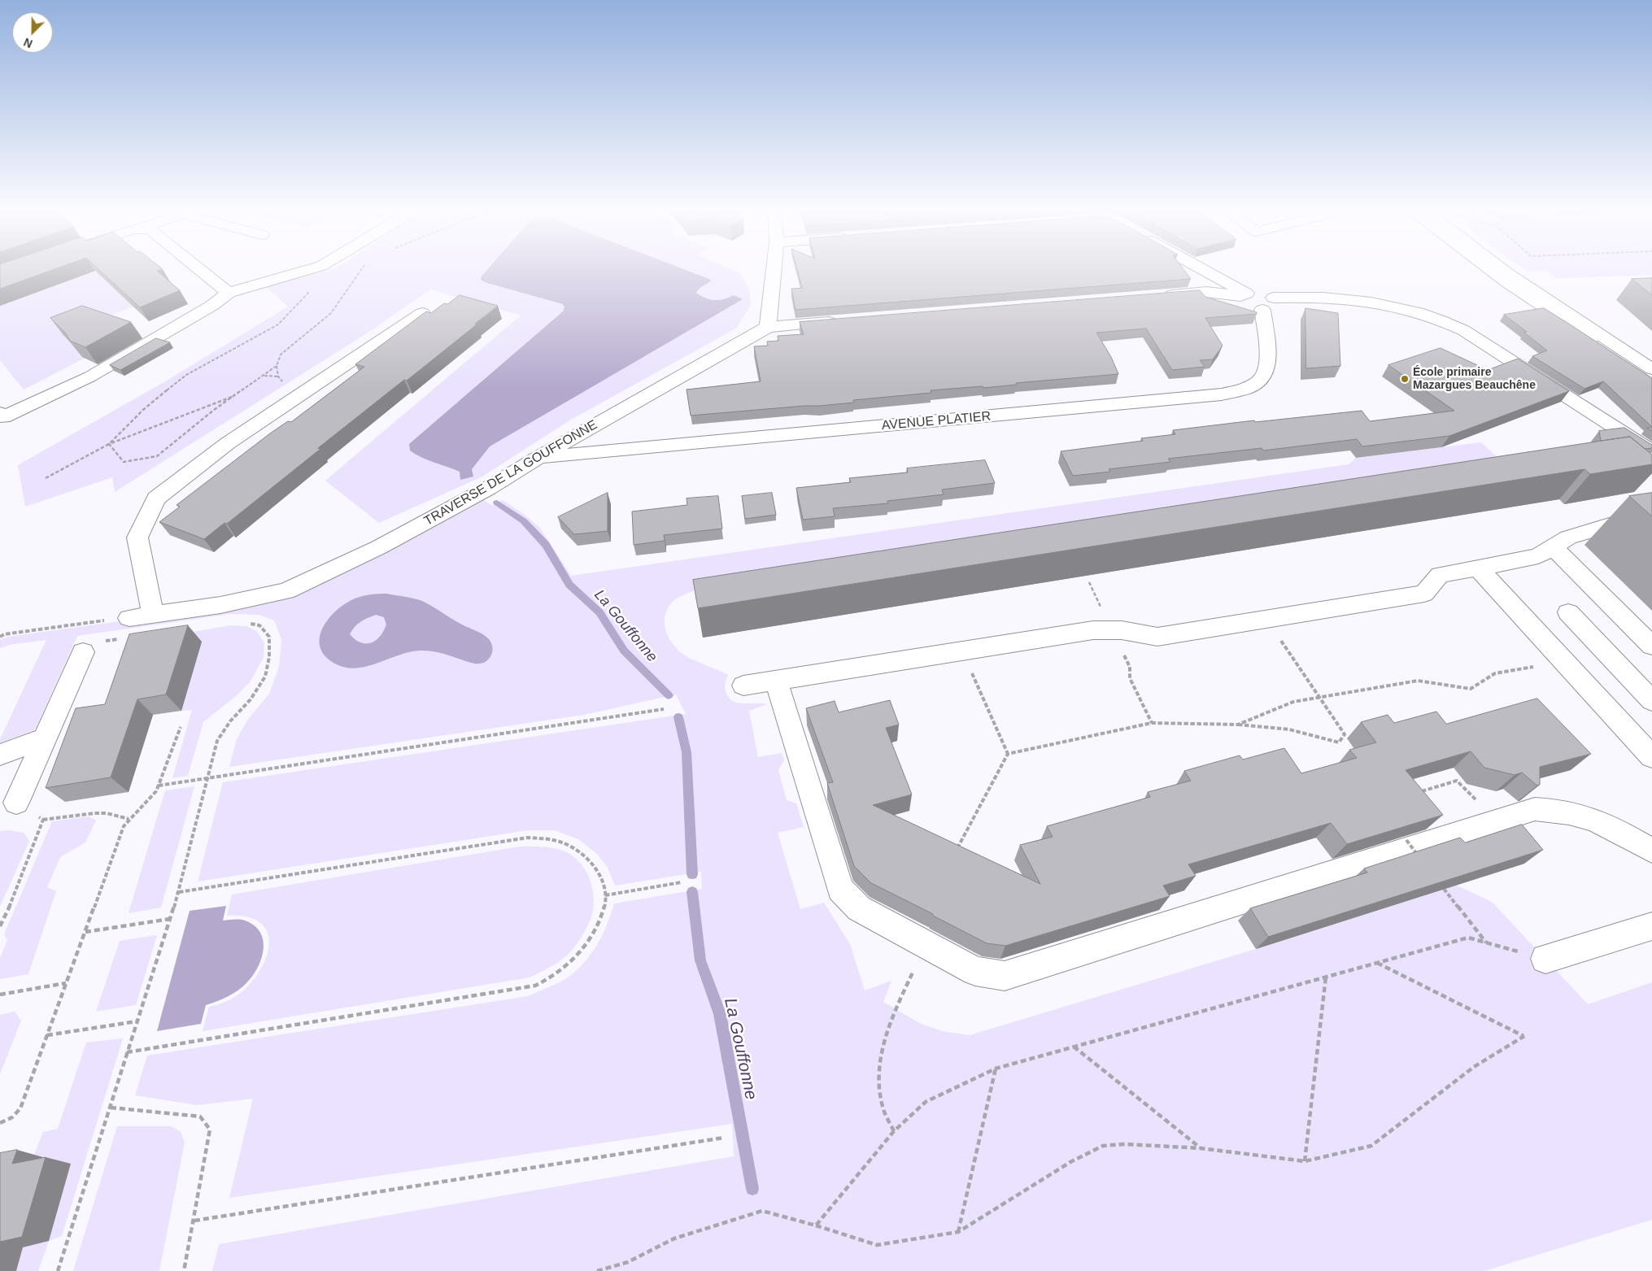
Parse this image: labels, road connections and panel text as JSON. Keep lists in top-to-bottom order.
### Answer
{
  "streets": {
    "street": ["AVENUE PLATIER", "TRAVERSE DE LA GOUFFONNE"]
  },
  "crossings": [
    ["AVENUE PLATIER", "TRAVERSE DE LA GOUFFONNE"]
  ],
  "water": ["La Gouffonne"],
  "places": ["École primaire Mazargues Beauchêne"],
  "north": "bottom left"
}
